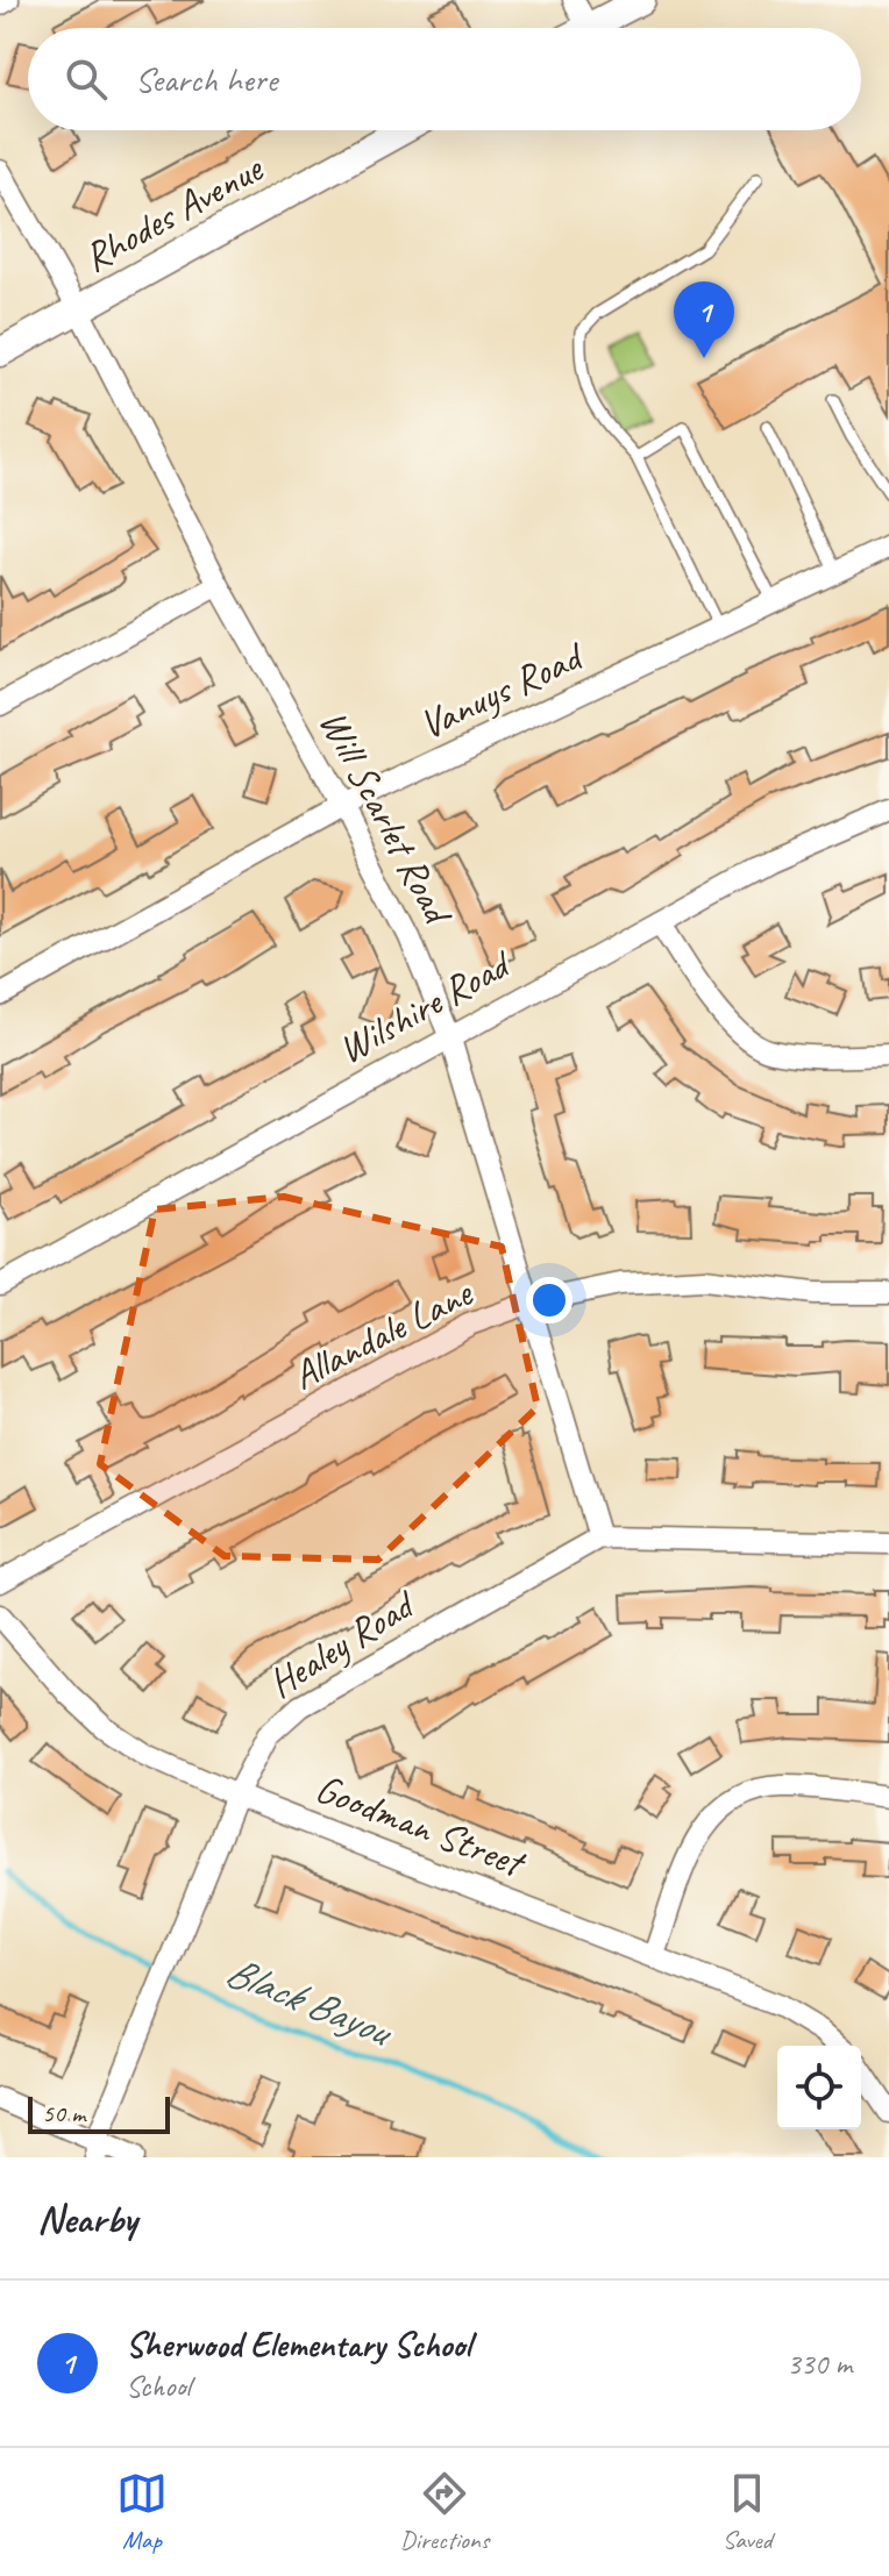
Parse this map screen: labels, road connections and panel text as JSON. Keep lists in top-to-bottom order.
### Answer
{
  "streets": {
    "main road": ["Rhodes Avenue"],
    "street": [
      "Vanuys Road",
      "Will Scarlet Road",
      "Wilshire Road",
      "Allandale Lane",
      "Healey Road",
      "Goodman Street"
    ]
  },
  "crossings": [
    ["Rhodes Avenue", "Will Scarlet Road"],
    ["Vanuys Road", "Will Scarlet Road"],
    ["Will Scarlet Road", "Wilshire Road"],
    ["Will Scarlet Road", "Allandale Lane"],
    ["Will Scarlet Road", "Healey Road"],
    ["Healey Road", "Goodman Street"]
  ],
  "water": ["Black Bayou"],
  "scale_bar": "50 m",
  "page": {
    "search": "Search here",
    "pins": "1",
    "scale": "50 m",
    "heading": "Nearby",
    "list": [
      {
        "mark": "1",
        "name": "Sherwood Elementary School",
        "note": "School",
        "value": "330 m"
      }
    ],
    "nav": ["Map", "Directions", "Saved"]
  }
}
